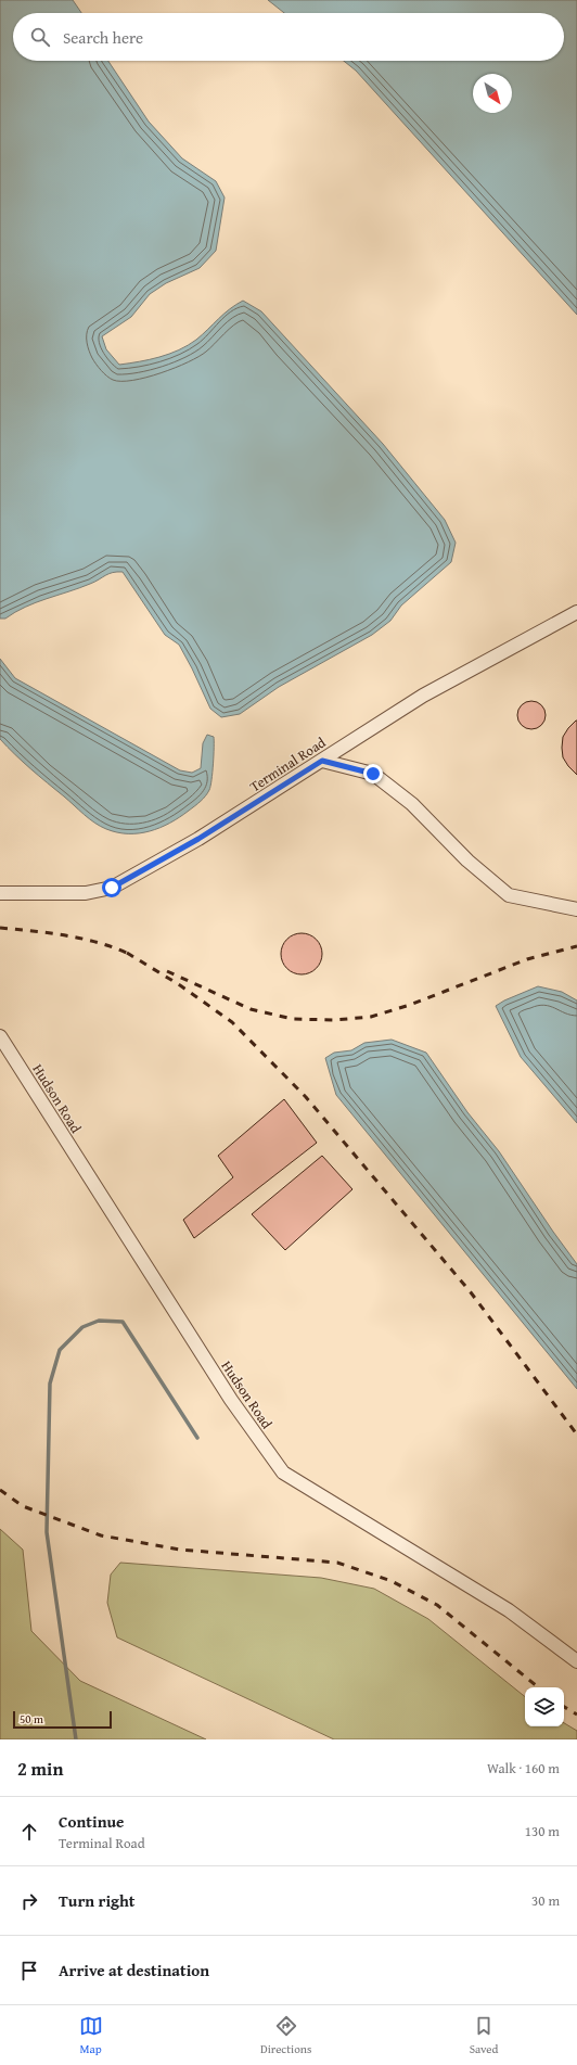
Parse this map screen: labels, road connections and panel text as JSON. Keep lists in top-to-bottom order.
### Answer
{
  "streets": {
    "street": ["Terminal Road", "Hudson Road"]
  },
  "scale_bar": "50 m",
  "north": "bottom right",
  "page": {
    "search": "Search here",
    "scale": "50 m",
    "heading": ["2 min", "Walk · 160 m"],
    "list": [
      ["Continue", "Terminal Road", "130 m"],
      ["Turn right", "30 m"],
      "Arrive at destination"
    ],
    "nav": ["Map", "Directions", "Saved"]
  }
}
